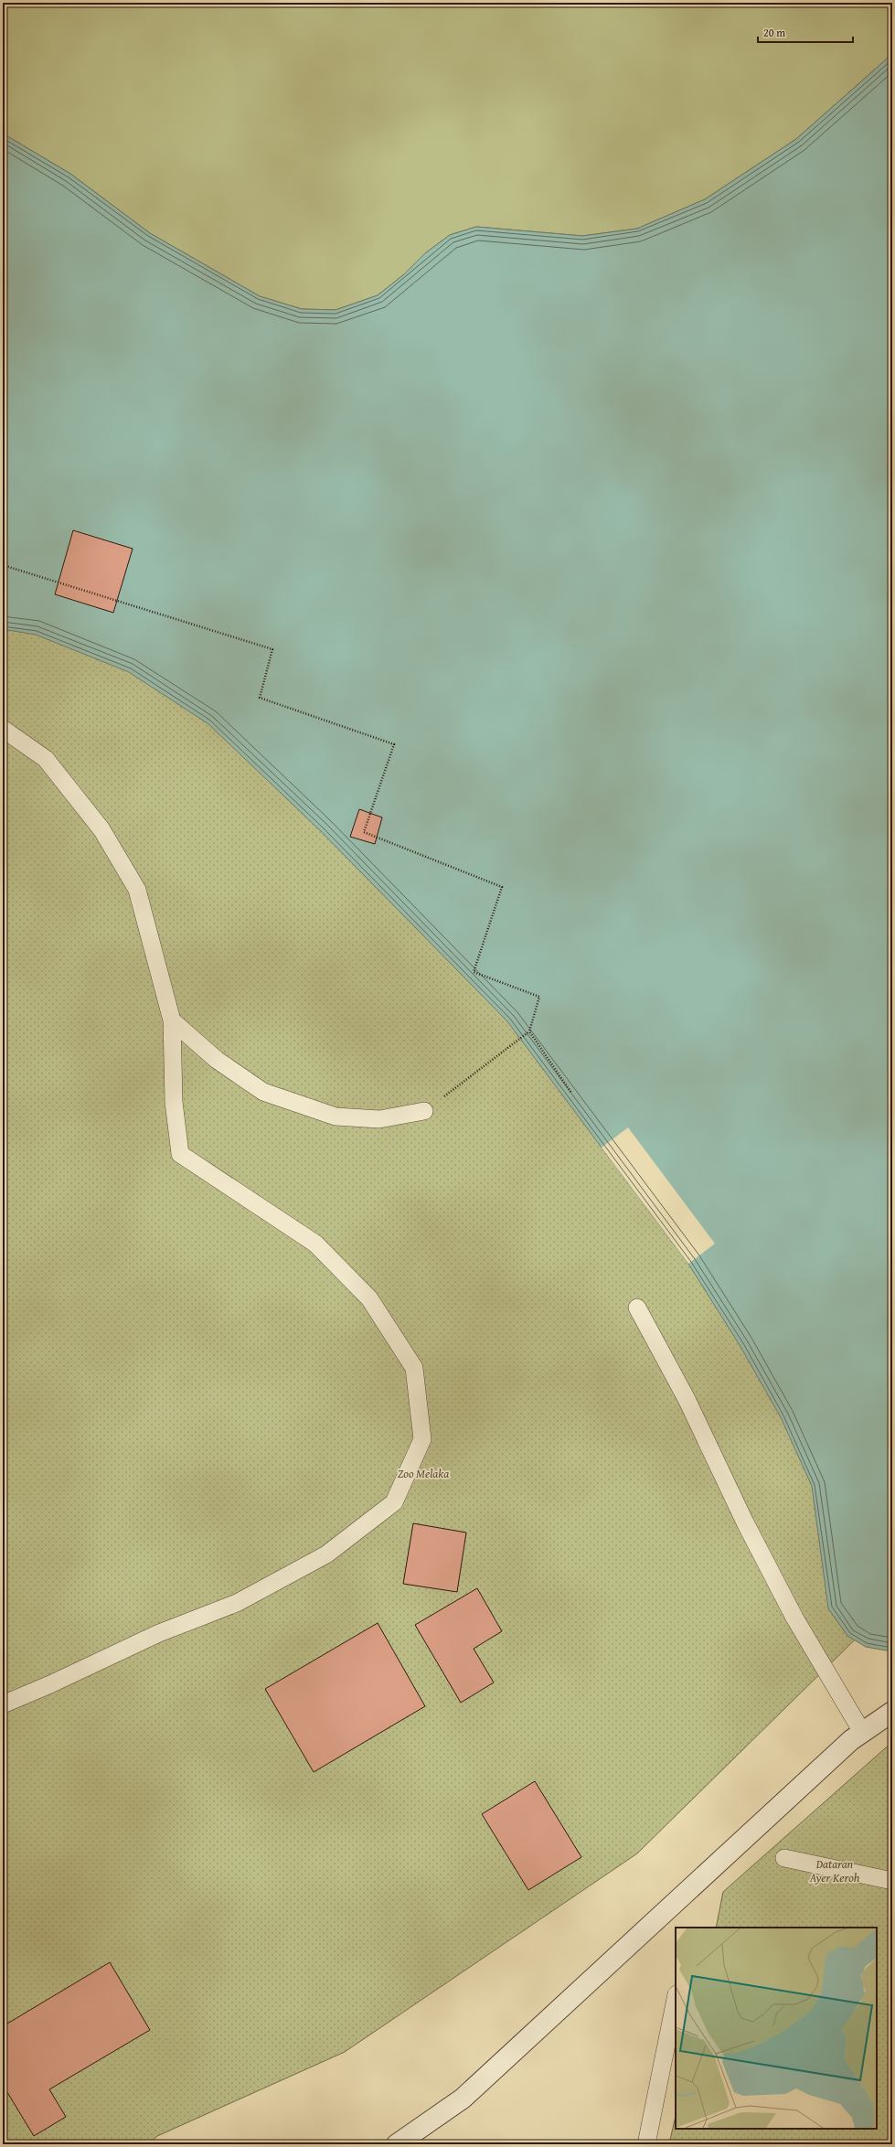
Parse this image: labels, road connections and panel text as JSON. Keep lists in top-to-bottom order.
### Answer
{
  "parks": ["Zoo Melaka", "Dataran Ayer Keroh"],
  "scale_bar": "20 m"
}
